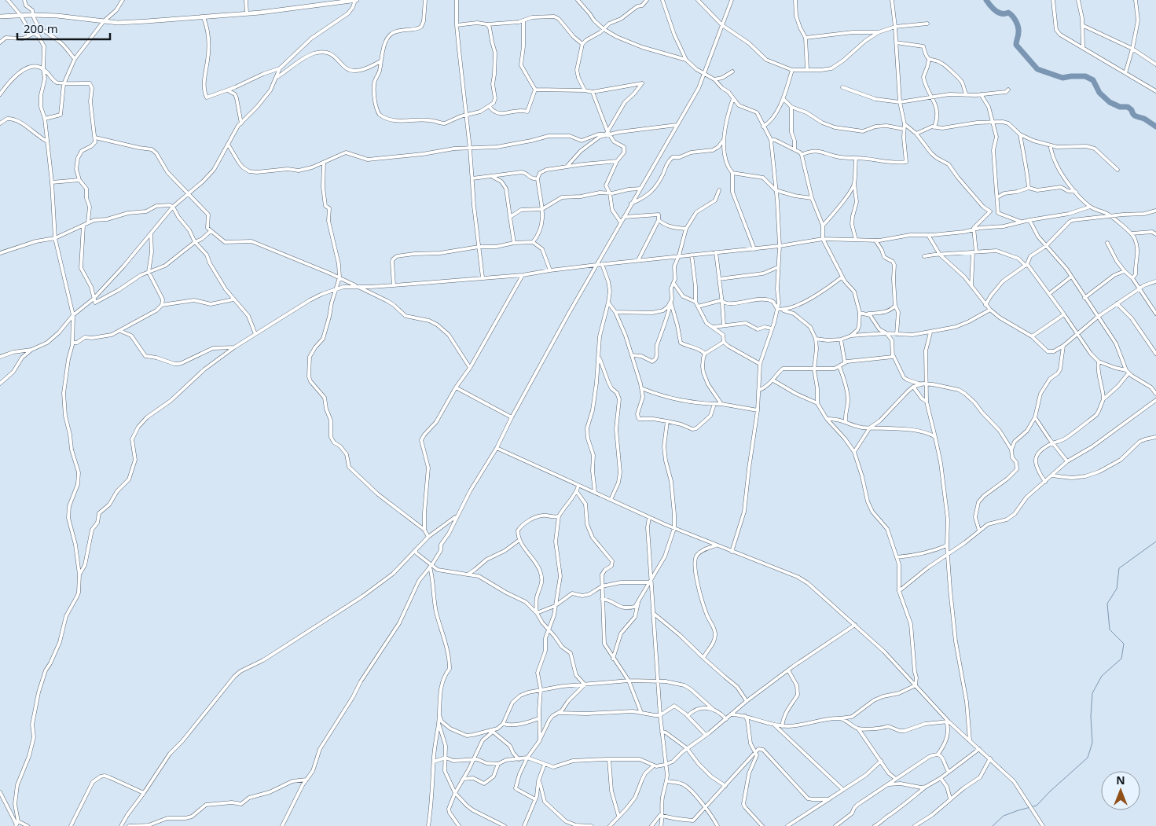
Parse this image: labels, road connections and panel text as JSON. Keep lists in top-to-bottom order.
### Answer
{
  "scale_bar": "200 m",
  "north": "top"
}
